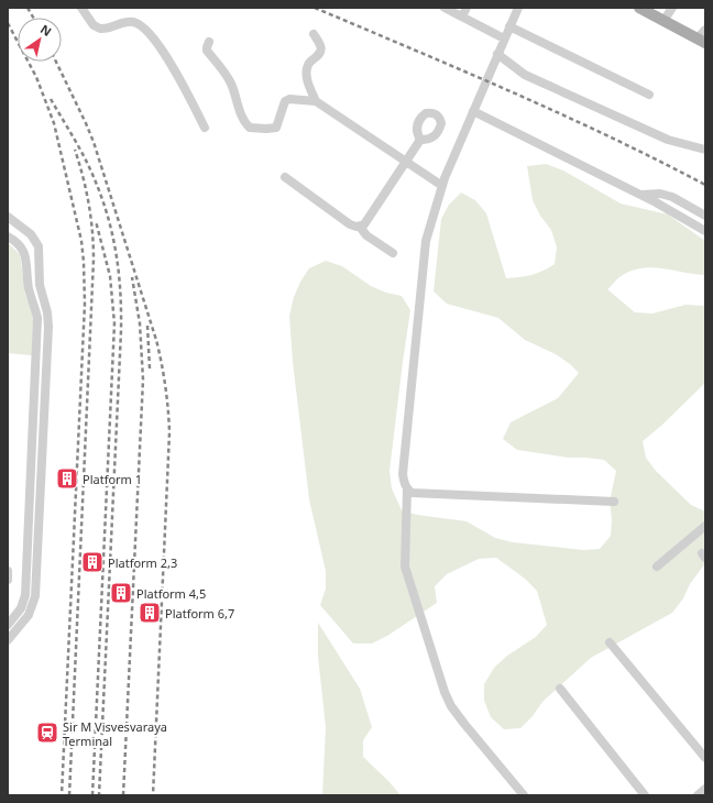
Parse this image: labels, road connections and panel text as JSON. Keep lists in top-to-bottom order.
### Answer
{
  "places": {
    "building": [
      "Platform 1",
      "Platform 2,3",
      "Platform 4,5",
      "Platform 6,7"
    ],
    "station": ["Sir M Visvesvaraya Terminal"]
  },
  "north": "top right"
}
